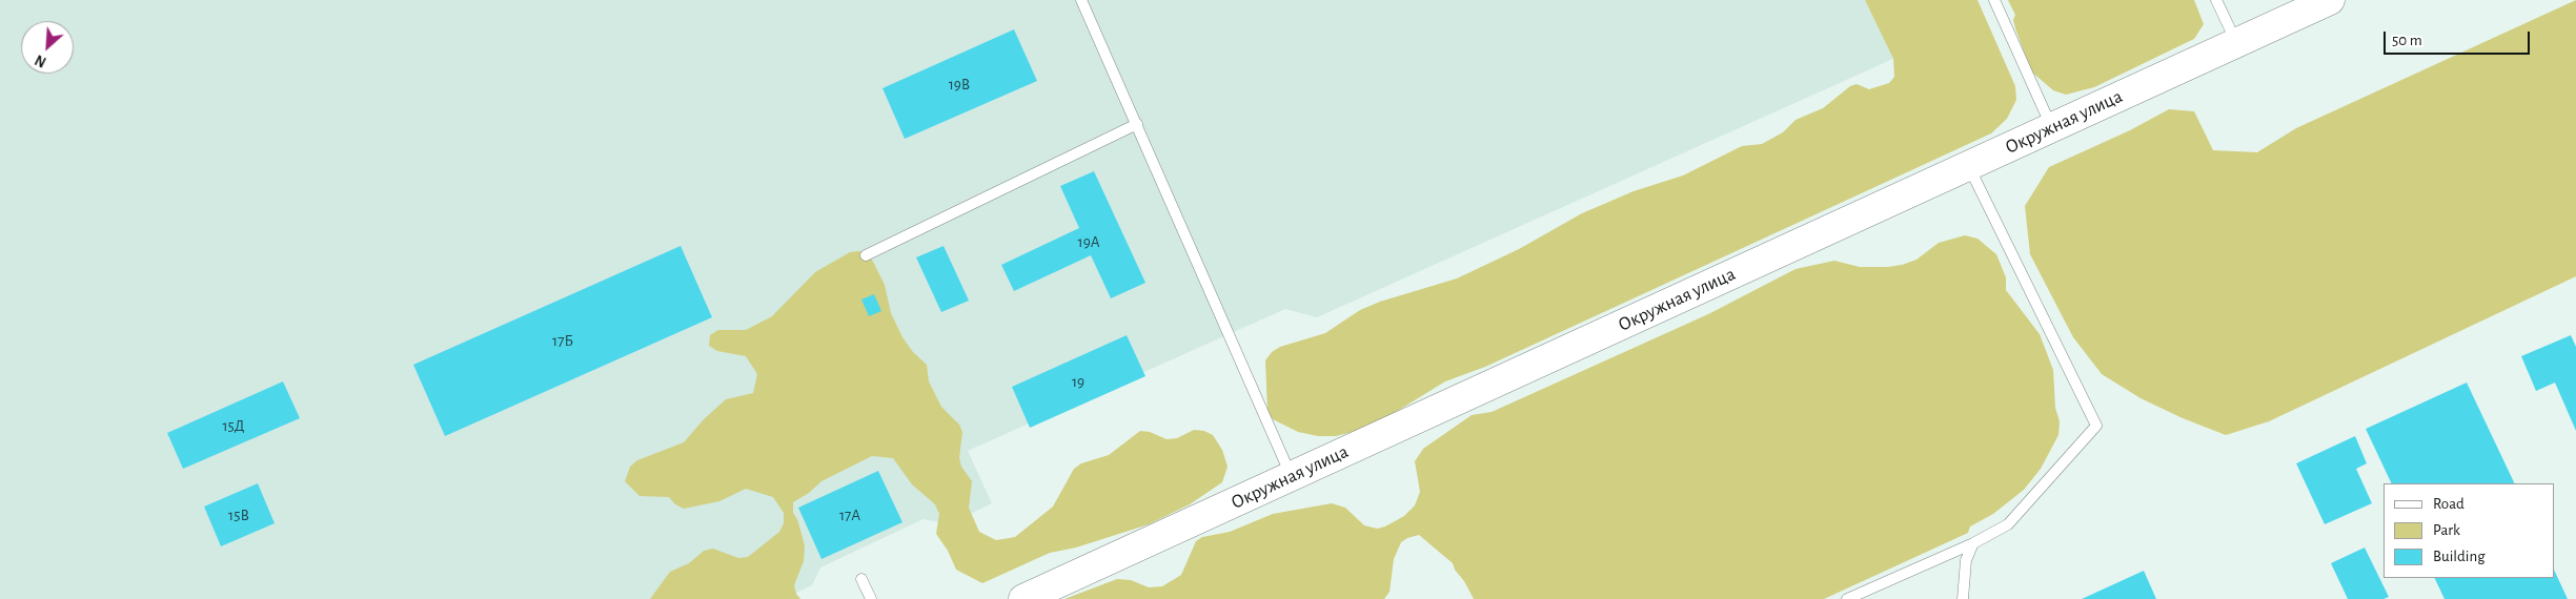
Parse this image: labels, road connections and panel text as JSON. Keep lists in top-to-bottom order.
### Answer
{
  "streets": {
    "main road": ["Окружная улица"]
  },
  "house_numbers": [
    "19В",
    "19А",
    "17Б",
    "19",
    "15Д",
    "15В",
    "17А"
  ],
  "legend": ["Road", "Park", "Building"],
  "scale_bar": "50 m",
  "north": "bottom left"
}
